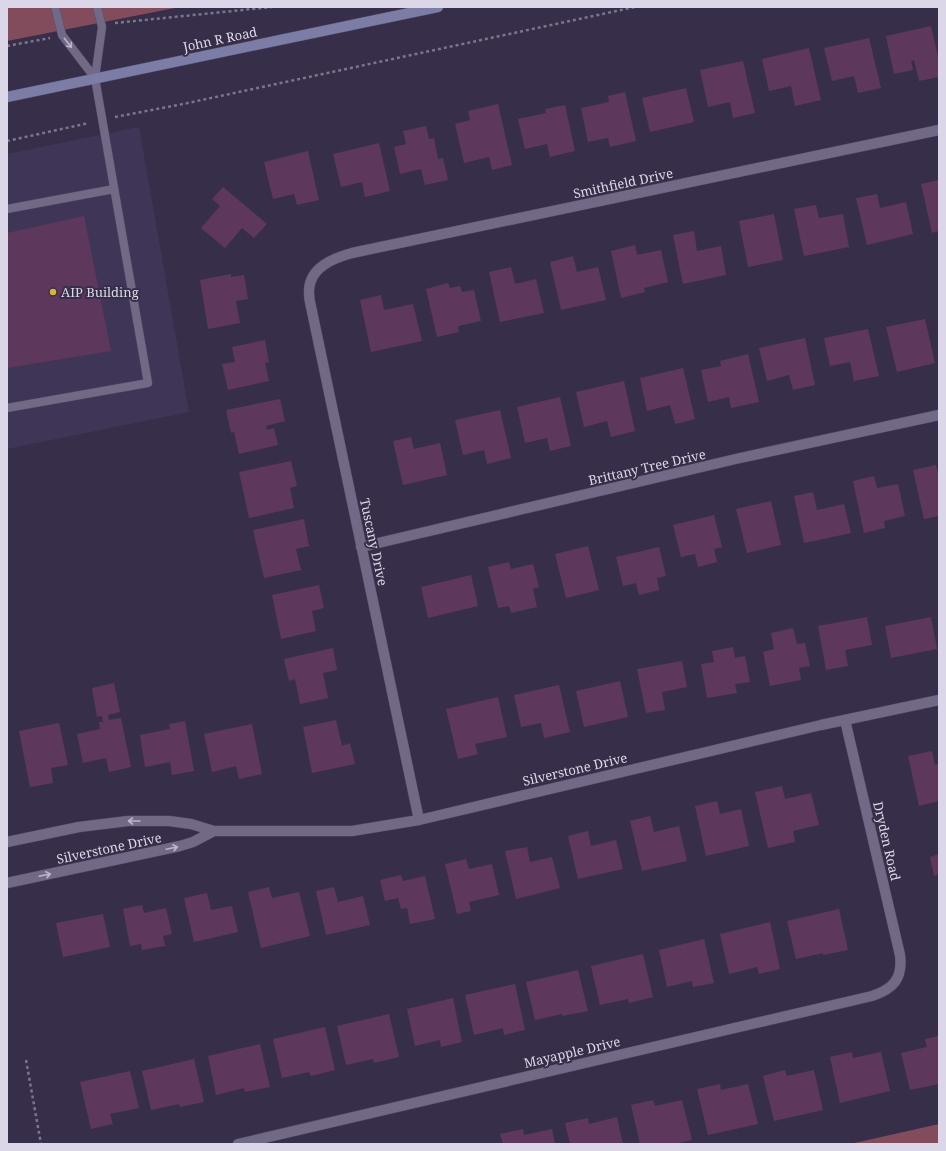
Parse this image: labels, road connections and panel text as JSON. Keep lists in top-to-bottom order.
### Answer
{
  "streets": {
    "main road": ["John R Road"],
    "street": [
      "Smithfield Drive",
      "Brittany Tree Drive",
      "Tuscany Drive",
      "Silverstone Drive",
      "Dryden Road",
      "Mayapple Drive"
    ]
  },
  "crossings": [
    ["Smithfield Drive", "Tuscany Drive"],
    ["Brittany Tree Drive", "Tuscany Drive"],
    ["Tuscany Drive", "Silverstone Drive"],
    ["Silverstone Drive", "Dryden Road"],
    ["Dryden Road", "Mayapple Drive"]
  ],
  "places": ["AIP Building"]
}
